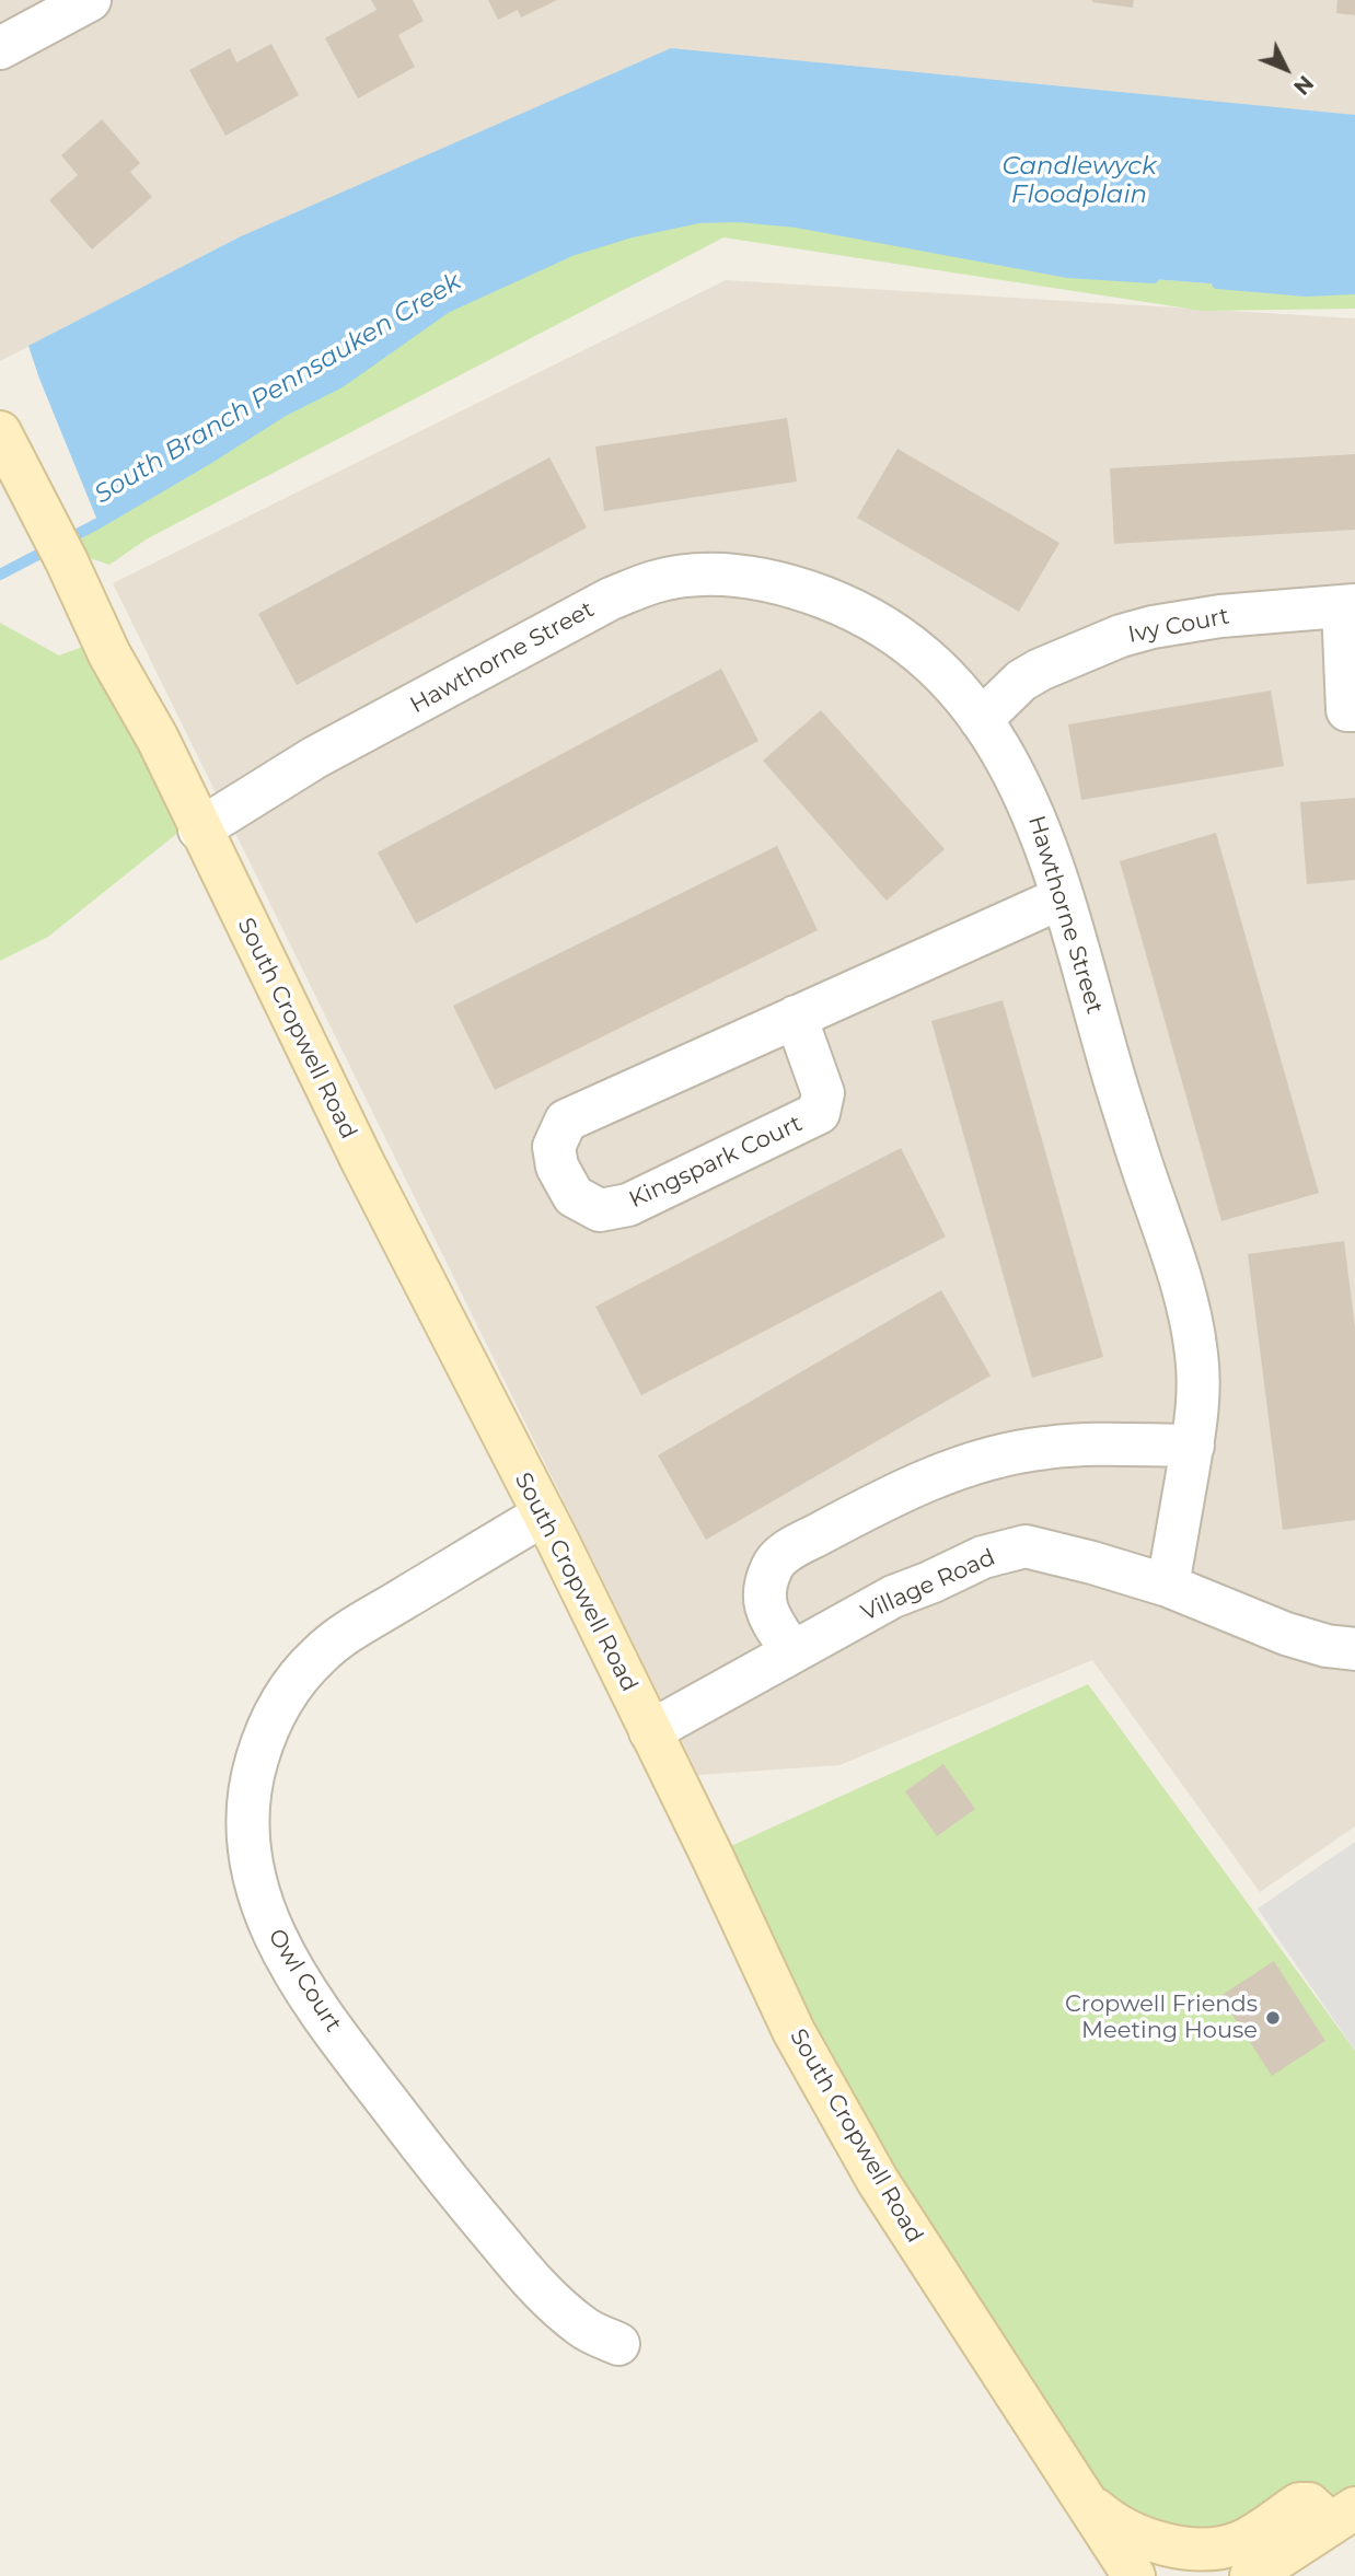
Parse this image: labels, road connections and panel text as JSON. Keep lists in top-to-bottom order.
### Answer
{
  "streets": {
    "street": [
      "Ivy Court",
      "Hawthorne Street",
      "South Cropwell Road",
      "Kingspark Court",
      "Village Road",
      "Owl Court"
    ]
  },
  "crossings": [
    ["Ivy Court", "Hawthorne Street"],
    ["Hawthorne Street", "South Cropwell Road"],
    ["Hawthorne Street", "Kingspark Court"],
    ["Hawthorne Street", "Village Road"],
    ["South Cropwell Road", "Village Road"],
    ["South Cropwell Road", "Owl Court"]
  ],
  "water": ["Candlewyck Floodplain", "South Branch Pennsauken Creek"],
  "places": ["Cropwell Friends Meeting House"],
  "north": "bottom right"
}
